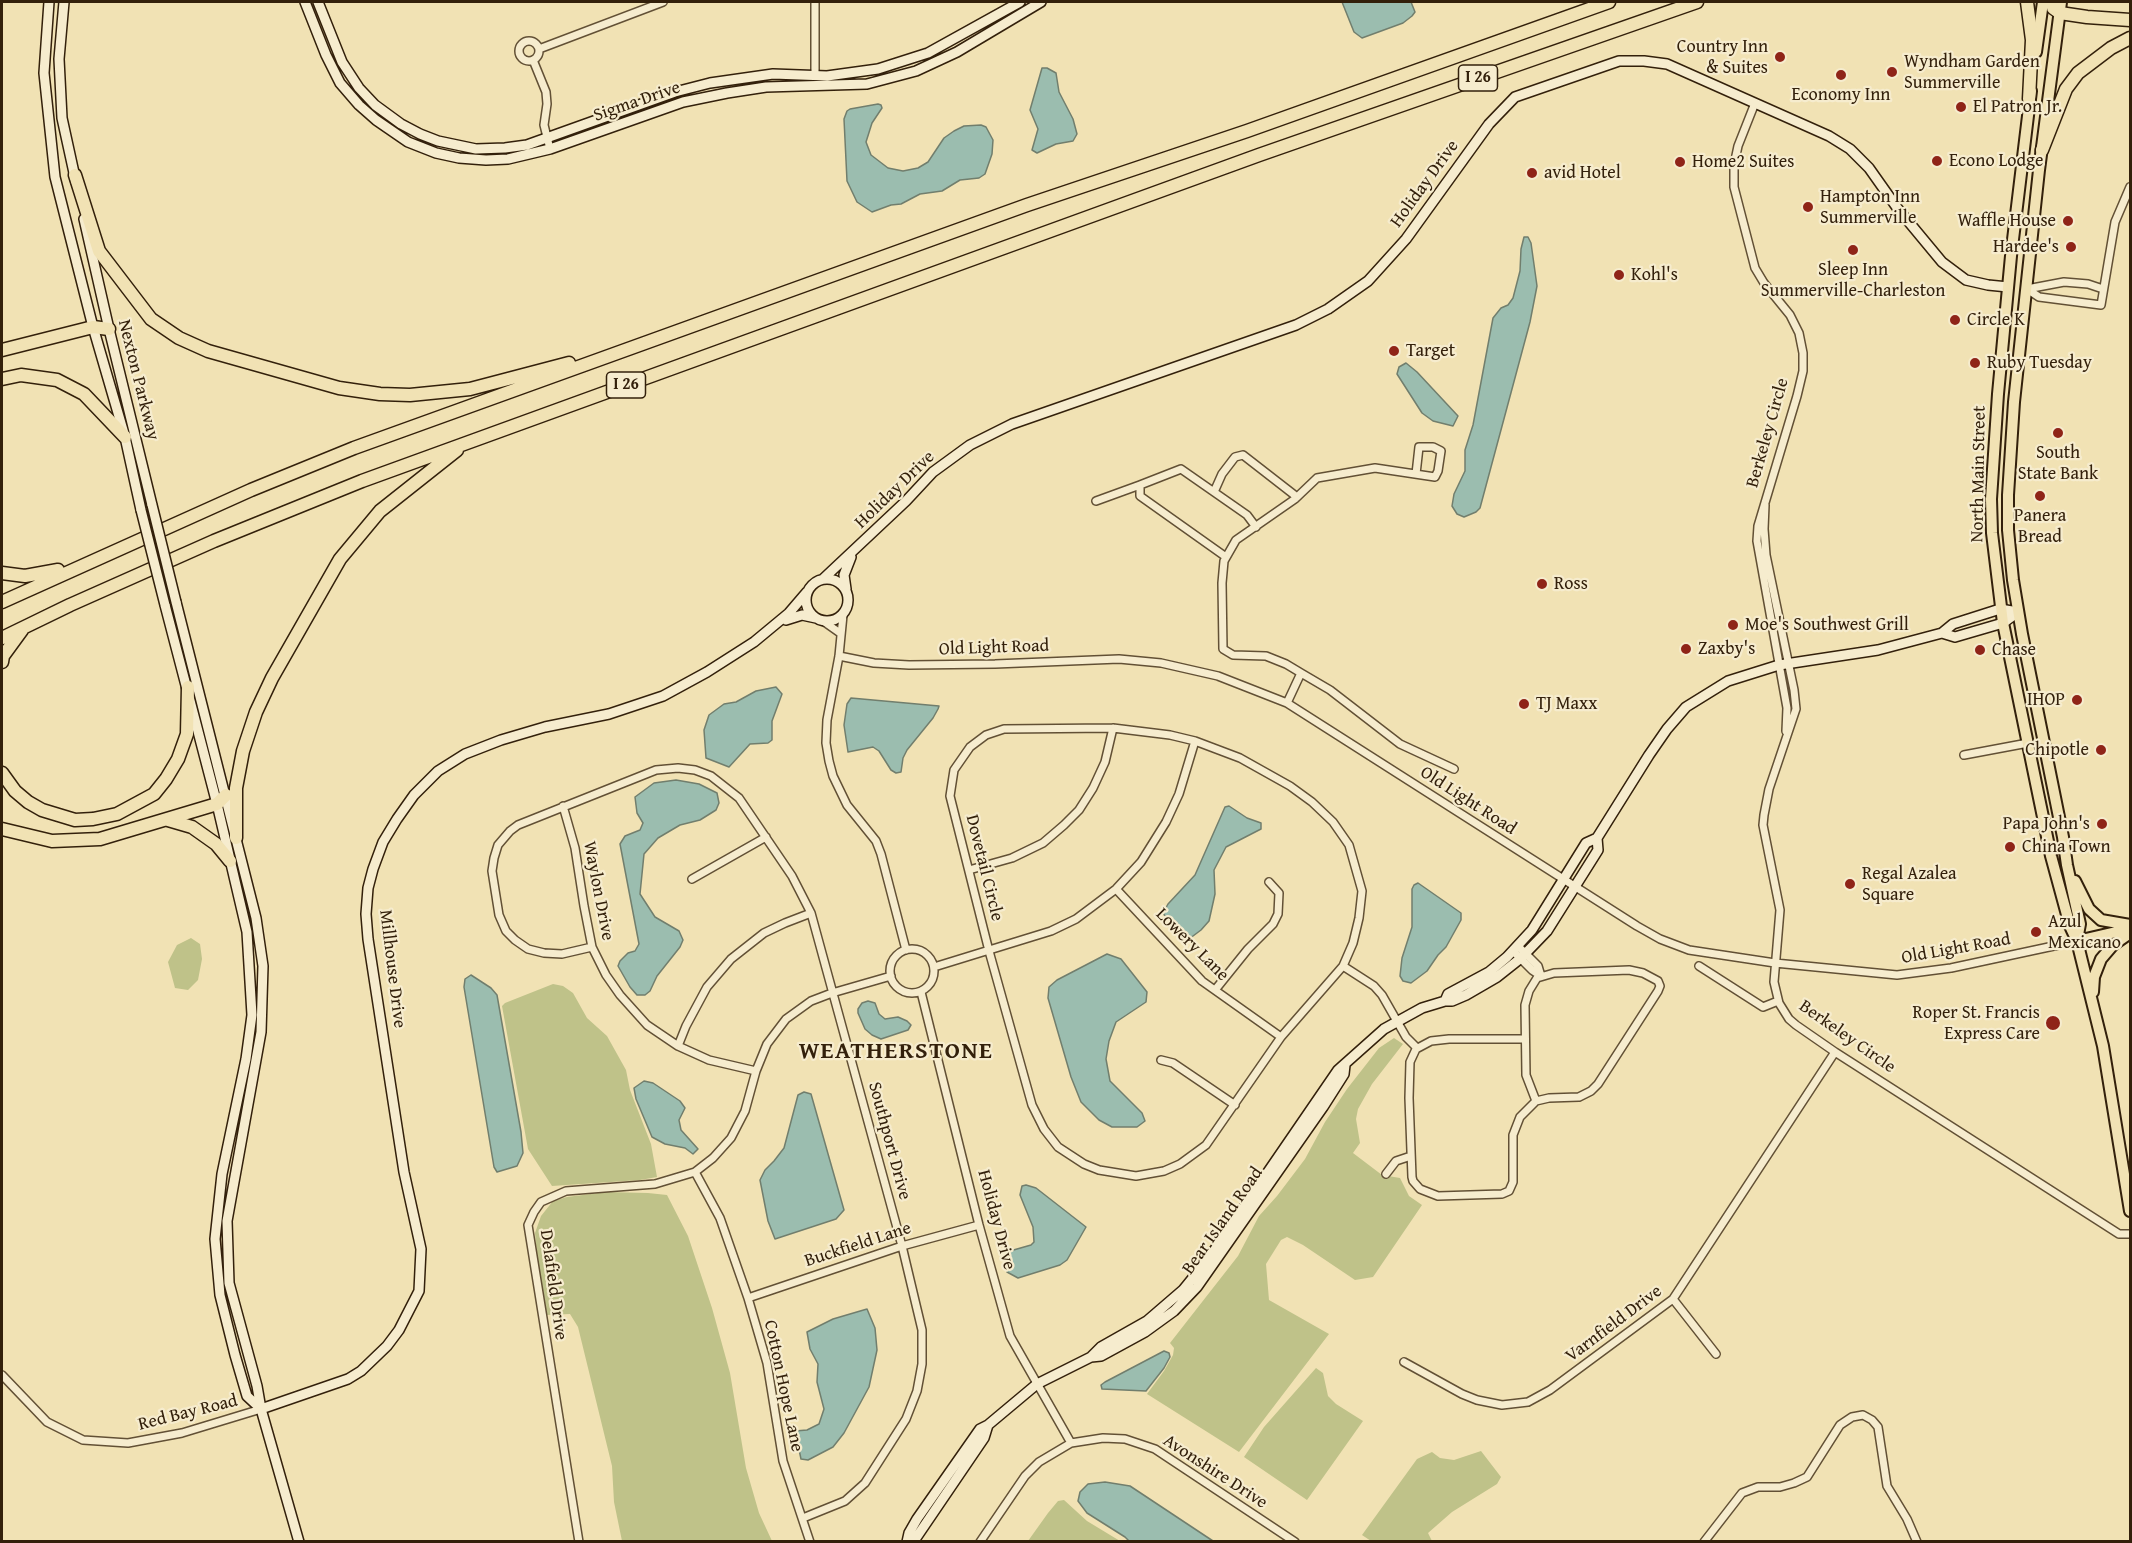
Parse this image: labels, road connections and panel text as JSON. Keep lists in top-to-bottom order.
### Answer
{
  "streets": {
    "highway": ["I 26"],
    "main road": [
      "Sigma Drive",
      "Holiday Drive",
      "Nexton Parkway",
      "North Main Street",
      "Millhouse Drive",
      "Bear Island Road"
    ],
    "street": [
      "Berkeley Circle",
      "Old Light Road",
      "Dovetail Circle",
      "Waylon Drive",
      "Lowery Lane",
      "Southport Drive",
      "Buckfield Lane",
      "Delafield Drive",
      "Varnfield Drive",
      "Cotton Hope Lane",
      "Red Bay Road",
      "Avonshire Drive"
    ]
  },
  "crossings": [
    ["Holiday Drive", "Berkeley Circle"],
    ["Holiday Drive", "North Main Street"],
    ["Holiday Drive", "Millhouse Drive"],
    ["Holiday Drive", "Bear Island Road"],
    ["Holiday Drive", "Buckfield Lane"],
    ["Holiday Drive", "Delafield Drive"],
    ["Holiday Drive", "Avonshire Drive"],
    ["Berkeley Circle", "Old Light Road"],
    ["Berkeley Circle", "Varnfield Drive"],
    ["North Main Street", "Old Light Road"],
    ["Old Light Road", "Bear Island Road"],
    ["Dovetail Circle", "Lowery Lane"],
    ["Waylon Drive", "Southport Drive"],
    ["Waylon Drive", "Delafield Drive"],
    ["Millhouse Drive", "Red Bay Road"],
    ["Southport Drive", "Buckfield Lane"],
    ["Southport Drive", "Delafield Drive"],
    ["Southport Drive", "Cotton Hope Lane"],
    ["Buckfield Lane", "Cotton Hope Lane"],
    ["Delafield Drive", "Cotton Hope Lane"]
  ],
  "districts": ["WEATHERSTONE"],
  "places": [
    "Country Inn & Suites",
    "Wyndham Garden Summerville",
    "Economy Inn",
    "El Patron Jr.",
    "Econo Lodge",
    "Home2 Suites",
    "avid Hotel",
    "Hampton Inn Summerville",
    "Waffle House",
    "Hardee's",
    "Sleep Inn Summerville-Charleston",
    "Kohl's",
    "Circle K",
    "Target",
    "Ruby Tuesday",
    "South State Bank",
    "Panera Bread",
    "Ross",
    "Moe's Southwest Grill",
    "Zaxby's",
    "Chase",
    "IHOP",
    "TJ Maxx",
    "Chipotle",
    "Papa John's",
    "China Town",
    "Regal Azalea Square",
    "Azul Mexicano",
    "Roper St. Francis Express Care"
  ]
}
